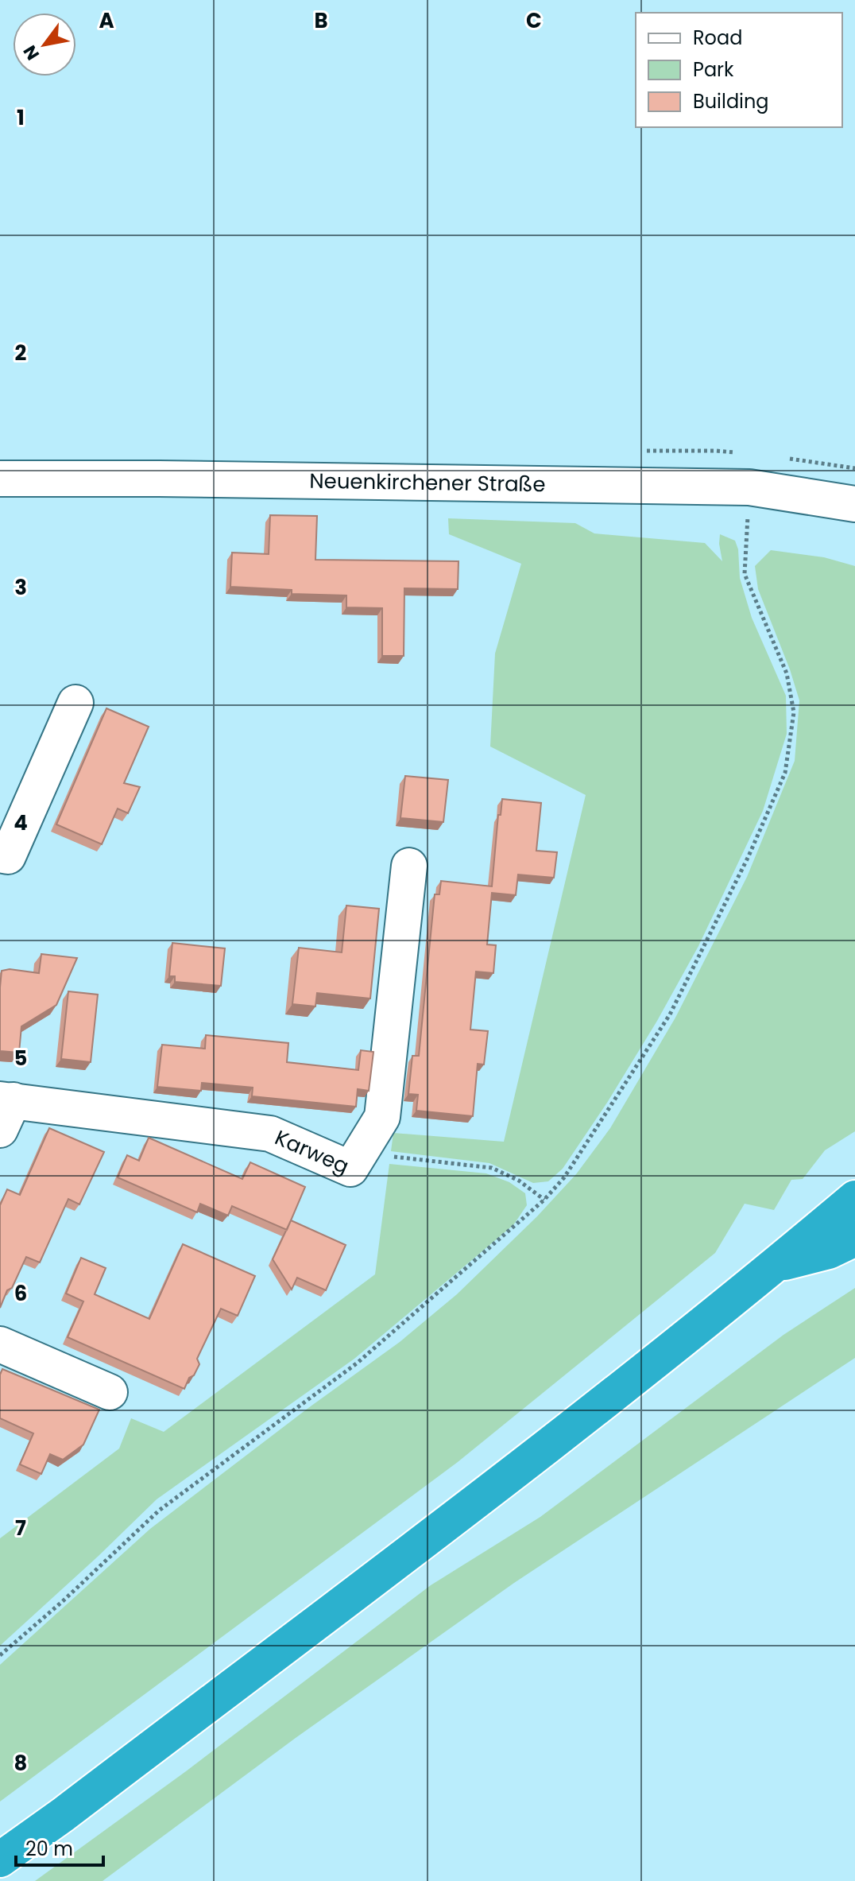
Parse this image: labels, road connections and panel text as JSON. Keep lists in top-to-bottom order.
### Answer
{
  "streets": {
    "street": ["Neuenkirchener Straße", "Karweg"]
  },
  "legend": ["Road", "Park", "Building"],
  "scale_bar": "20 m",
  "north": "bottom left",
  "grid": {
    "columns": ["A", "B", "C"],
    "rows": [
      "1",
      "2",
      "3",
      "4",
      "5",
      "6",
      "7",
      "8"
    ]
  }
}
